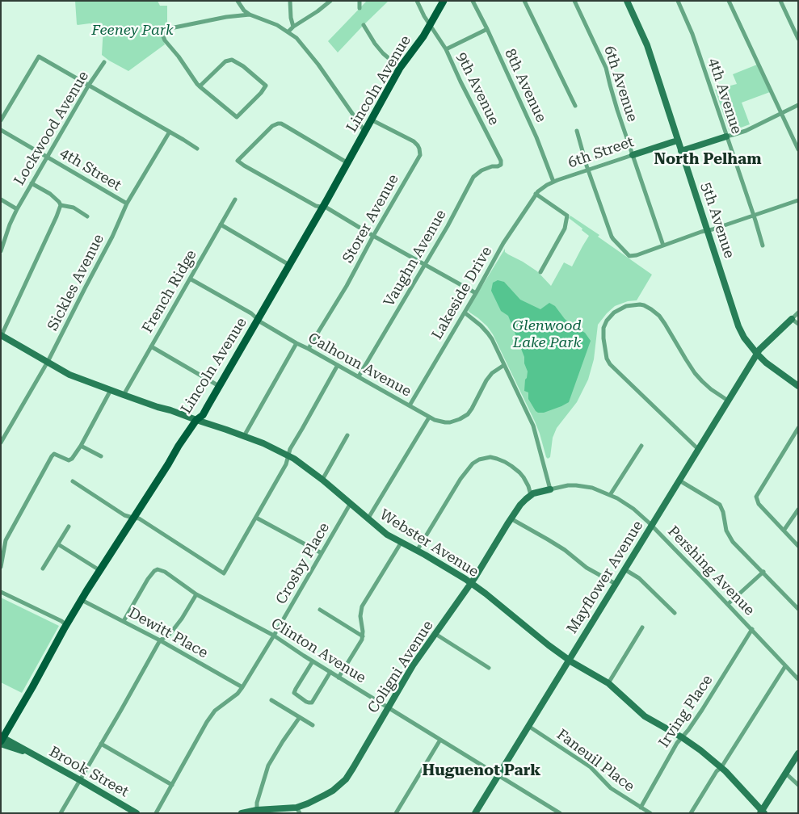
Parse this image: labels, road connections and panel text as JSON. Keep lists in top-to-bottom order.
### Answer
{
  "streets": {
    "main road": ["Lincoln Avenue"],
    "street": [
      "6th Avenue",
      "8th Avenue",
      "9th Avenue",
      "4th Avenue",
      "Lockwood Avenue",
      "6th Street",
      "4th Street",
      "Storer Avenue",
      "5th Avenue",
      "Vaughn Avenue",
      "Sickles Avenue",
      "French Ridge",
      "Lakeside Drive",
      "Calhoun Avenue",
      "Webster Avenue",
      "Crosby Place",
      "Pershing Avenue",
      "Mayflower Avenue",
      "Dewitt Place",
      "Clinton Avenue",
      "Coligni Avenue",
      "Irving Place",
      "Faneuil Place",
      "Brook Street"
    ]
  },
  "crossings": [
    ["Lincoln Avenue", "9th Avenue"],
    ["Lincoln Avenue", "Storer Avenue"],
    ["Lincoln Avenue", "Calhoun Avenue"],
    ["Lincoln Avenue", "Webster Avenue"],
    ["Lincoln Avenue", "Dewitt Place"],
    ["Lincoln Avenue", "Brook Street"],
    ["6th Avenue", "6th Street"],
    ["8th Avenue", "6th Street"],
    ["9th Avenue", "Vaughn Avenue"],
    ["Lockwood Avenue", "4th Street"],
    ["6th Street", "5th Avenue"],
    ["6th Street", "Lakeside Drive"],
    ["4th Street", "Sickles Avenue"],
    ["Storer Avenue", "Calhoun Avenue"],
    ["5th Avenue", "Mayflower Avenue"],
    ["Vaughn Avenue", "Calhoun Avenue"],
    ["Sickles Avenue", "Webster Avenue"],
    ["French Ridge", "Calhoun Avenue"],
    ["French Ridge", "Webster Avenue"],
    ["Lakeside Drive", "Calhoun Avenue"],
    ["Webster Avenue", "Crosby Place"],
    ["Webster Avenue", "Mayflower Avenue"],
    ["Webster Avenue", "Coligni Avenue"],
    ["Webster Avenue", "Irving Place"],
    ["Crosby Place", "Dewitt Place"],
    ["Crosby Place", "Clinton Avenue"],
    ["Pershing Avenue", "Mayflower Avenue"],
    ["Pershing Avenue", "Coligni Avenue"],
    ["Pershing Avenue", "Irving Place"],
    ["Mayflower Avenue", "Clinton Avenue"],
    ["Mayflower Avenue", "Faneuil Place"],
    ["Dewitt Place", "Clinton Avenue"],
    ["Clinton Avenue", "Coligni Avenue"],
    ["Irving Place", "Faneuil Place"]
  ],
  "districts": ["North Pelham", "Huguenot Park"],
  "parks": ["Feeney Park", "Glenwood Lake Park"]
}
